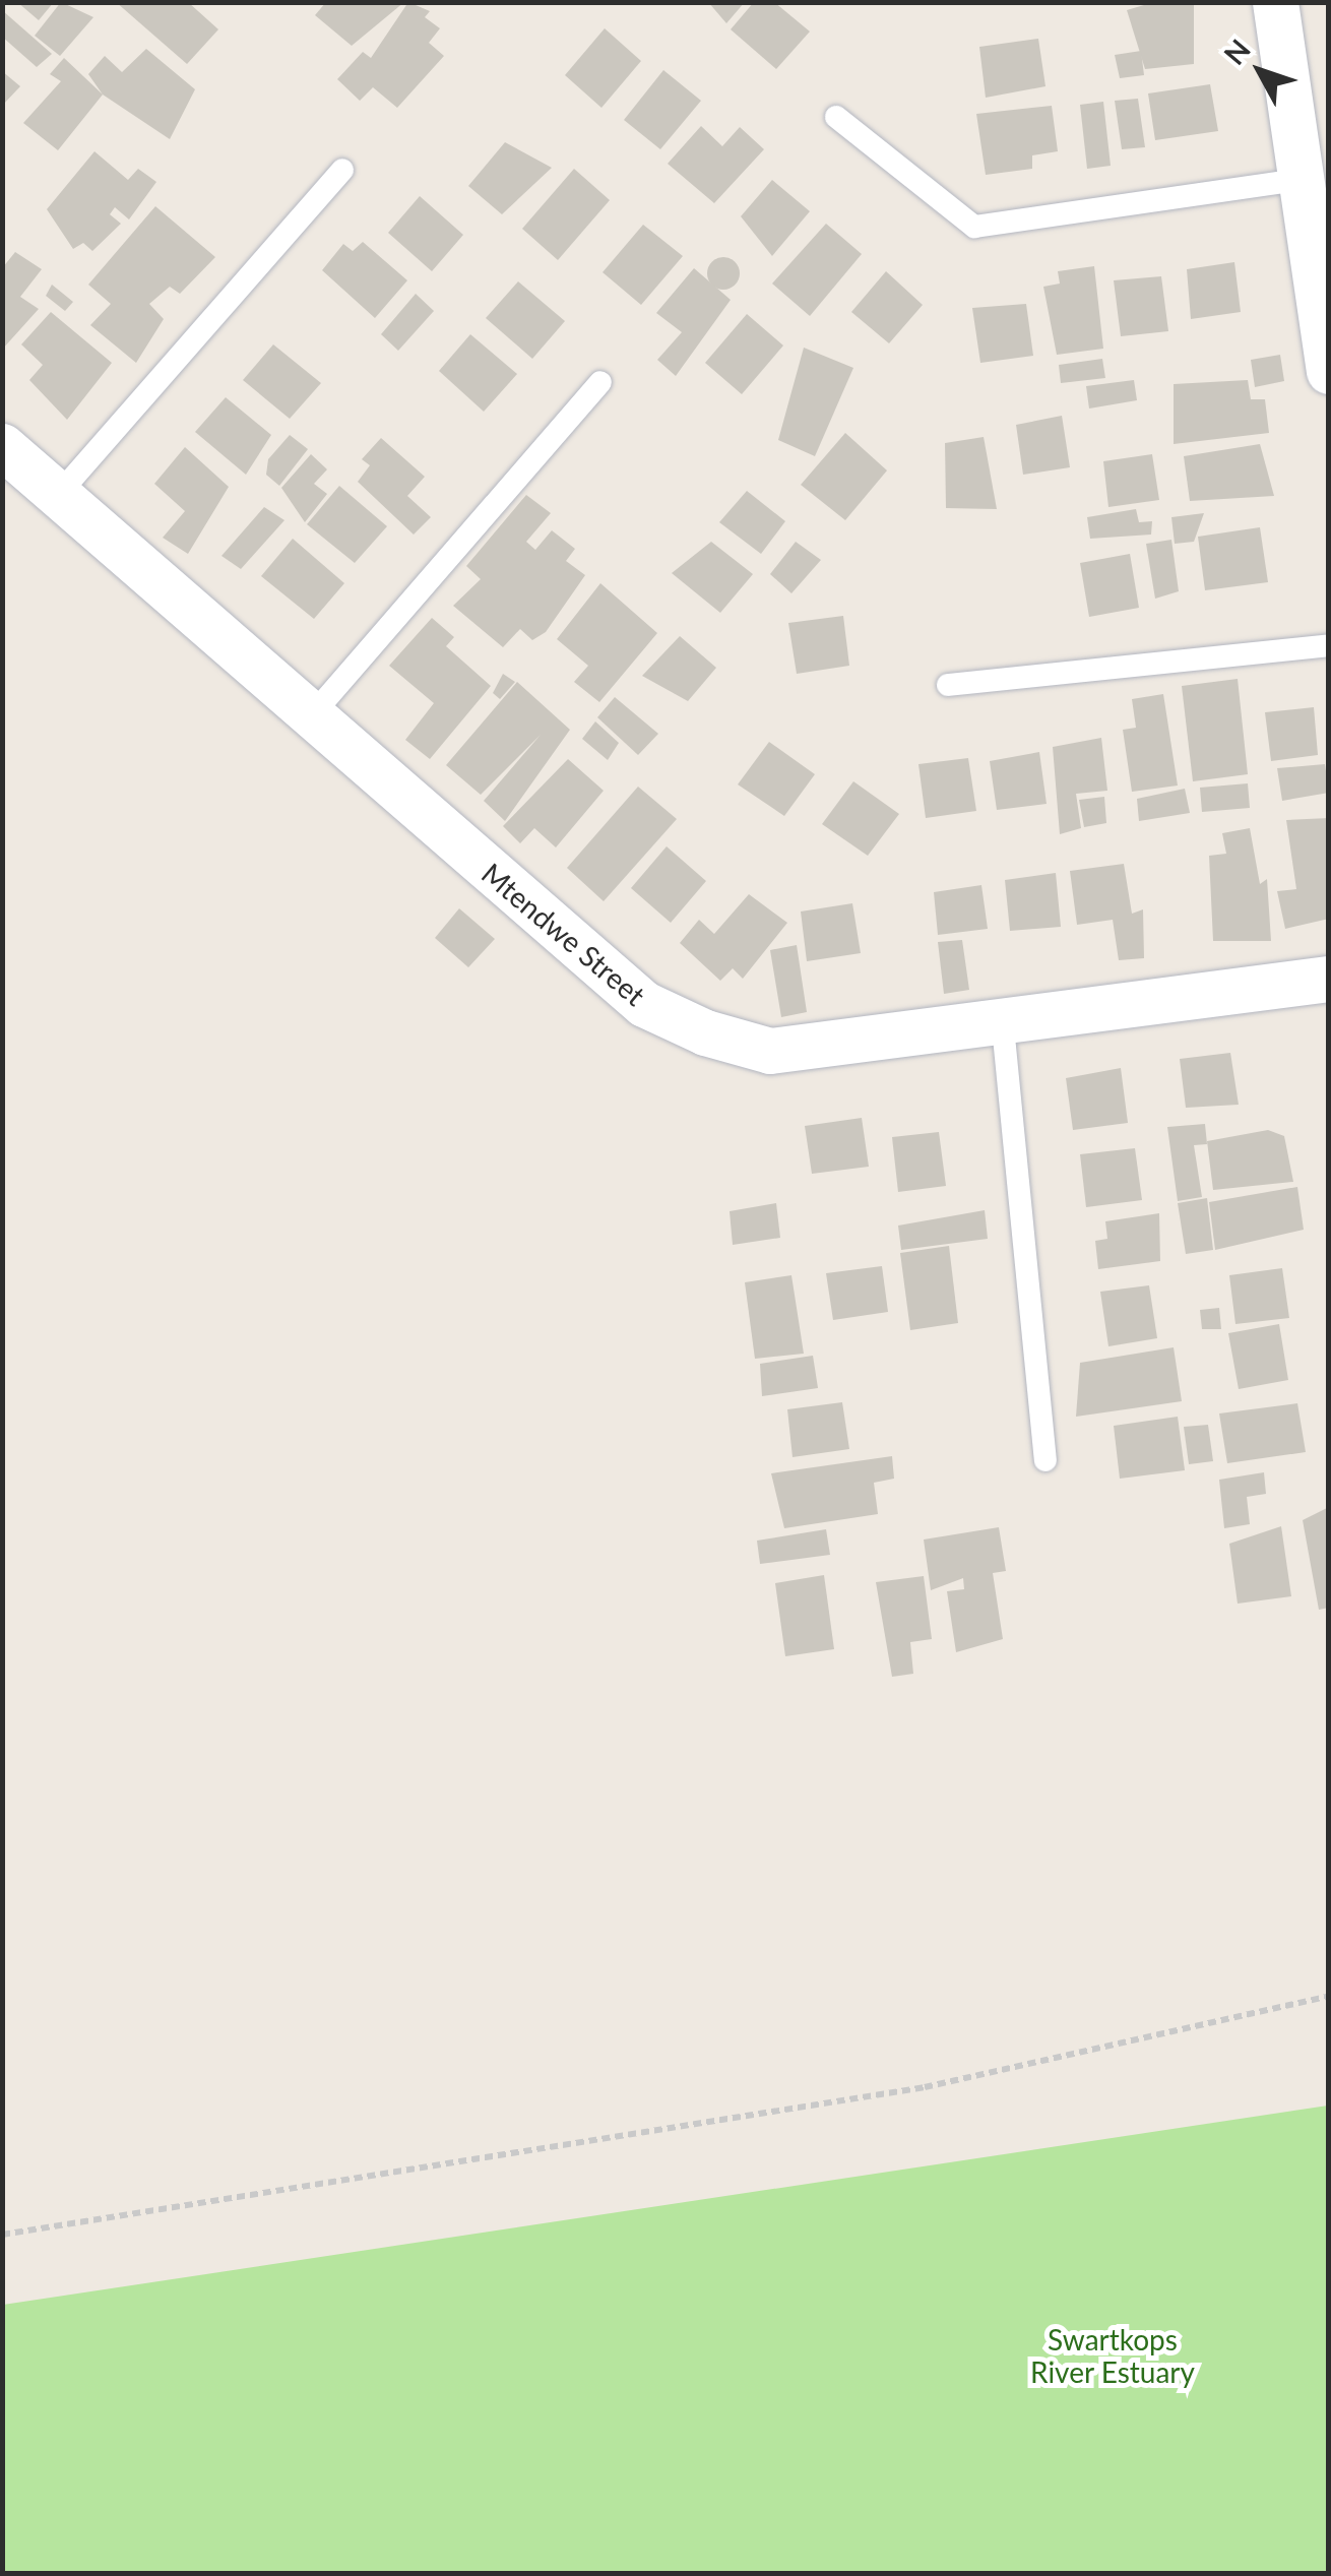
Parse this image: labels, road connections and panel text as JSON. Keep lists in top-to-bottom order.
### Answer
{
  "streets": {
    "street": ["Mtendwe Street"]
  },
  "parks": ["Swartkops River Estuary"],
  "north": "top left"
}
